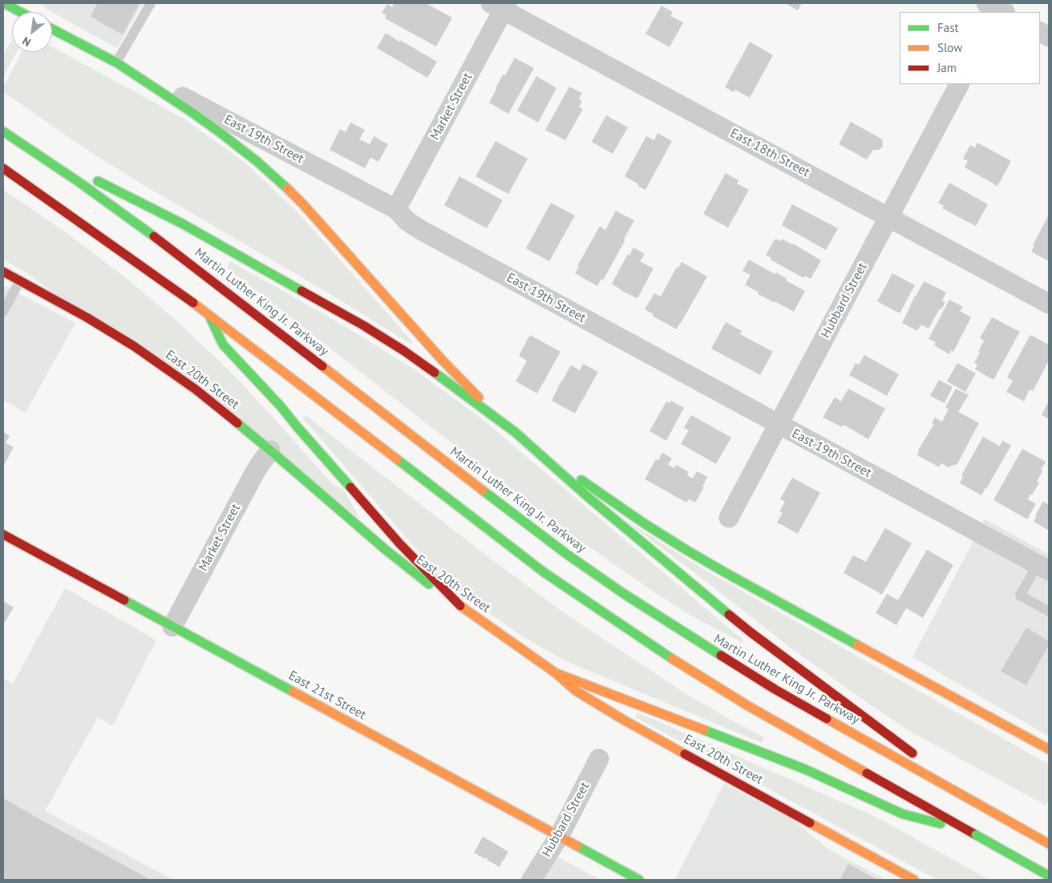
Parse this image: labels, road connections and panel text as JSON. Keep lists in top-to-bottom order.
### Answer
{
  "streets": {
    "main road": [
      "East 19th Street",
      "Martin Luther King Jr. Parkway",
      "East 20th Street",
      "East 21st Street"
    ],
    "street": ["Market Street", "East 18th Street", "Hubbard Street"]
  },
  "crossings": [
    ["Market Street", "East 19th Street"],
    ["Market Street", "East 18th Street"],
    ["Market Street", "East 20th Street"],
    ["Market Street", "East 21st Street"],
    ["East 19th Street", "Hubbard Street"],
    ["East 18th Street", "Hubbard Street"],
    ["Hubbard Street", "East 21st Street"]
  ],
  "legend": ["Fast", "Slow", "Jam"],
  "north": "bottom left"
}
